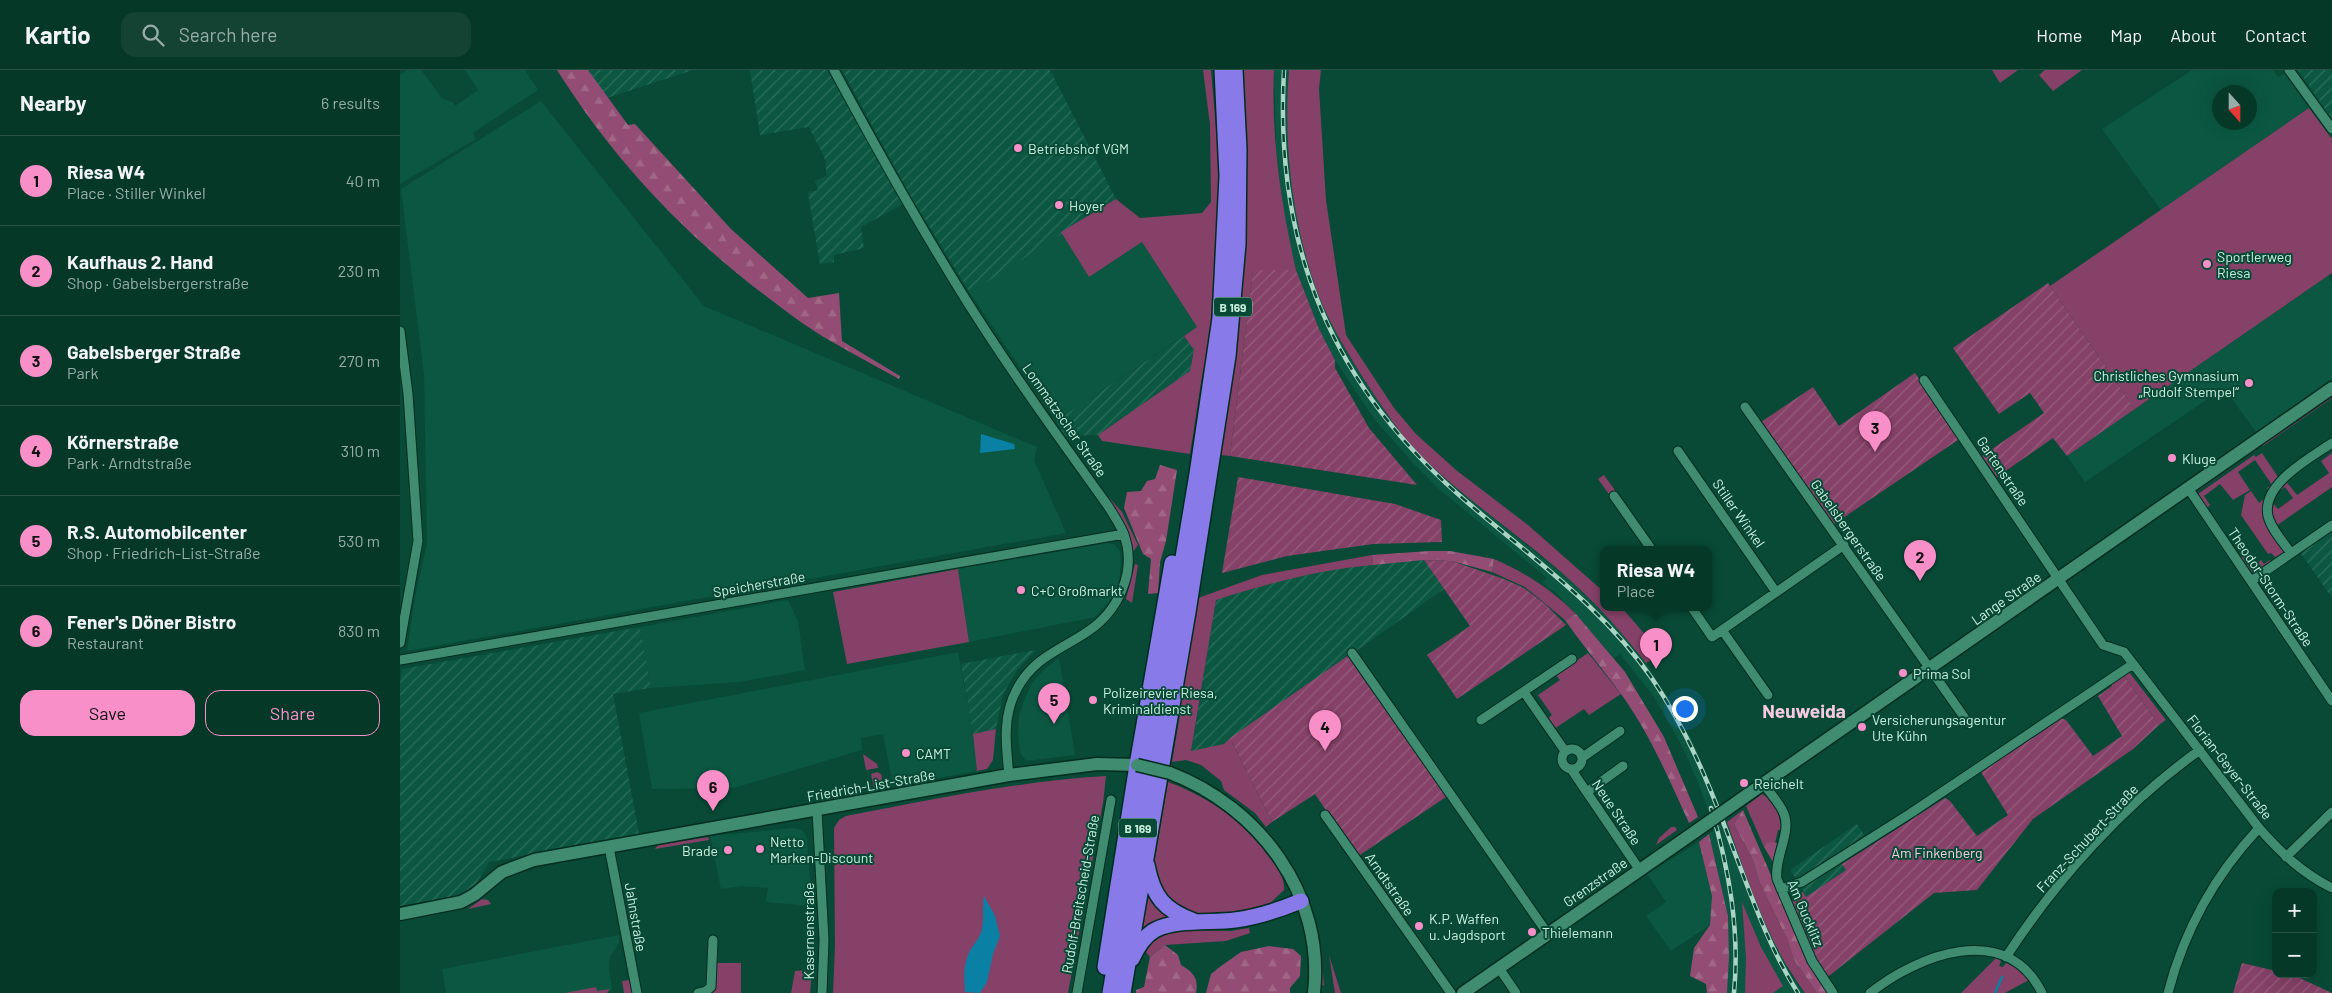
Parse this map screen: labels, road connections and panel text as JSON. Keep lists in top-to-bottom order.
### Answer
{
  "streets": {
    "highway": ["B 169"],
    "street": [
      "Lommatzscher Straße",
      "Gartenstraße",
      "Stiller Winkel",
      "Gabelsbergerstraße",
      "Speicherstraße",
      "Theodor-Storm-Straße",
      "Lange Straße",
      "Florian-Geyer-Straße",
      "Friedrich-List-Straße",
      "Neue Straße",
      "Franz-Schubert-Straße",
      "Grenzstraße",
      "Arndtstraße",
      "Rudolf-Breitscheid-Straße",
      "Am Gucklitz",
      "Jahnstraße",
      "Kasernenstraße"
    ]
  },
  "crossings": [
    ["Lommatzscher Straße", "Speicherstraße"],
    ["Lommatzscher Straße", "Friedrich-List-Straße"],
    ["Gartenstraße", "Lange Straße"],
    ["Gartenstraße", "Florian-Geyer-Straße"],
    ["Gabelsbergerstraße", "Lange Straße"],
    ["Theodor-Storm-Straße", "Lange Straße"],
    ["Lange Straße", "Grenzstraße"],
    ["Lange Straße", "Am Gucklitz"],
    ["Florian-Geyer-Straße", "Franz-Schubert-Straße"],
    ["Friedrich-List-Straße", "Jahnstraße"],
    ["Friedrich-List-Straße", "Kasernenstraße"],
    ["Neue Straße", "Grenzstraße"]
  ],
  "districts": ["Neuweida"],
  "parks": ["Am Finkenberg"],
  "places": [
    "Betriebshof VGM",
    "Hoyer",
    "Sportlerweg Riesa",
    "Christliches Gymnasium „Rudolf Stempel“",
    "Kluge",
    "C+C Großmarkt",
    "Prima Sol",
    "Polizeirevier Riesa, Kriminaldienst",
    "Versicherungsagentur Ute Kühn",
    "CAMT",
    "Reichelt",
    "Netto Marken-Discount",
    "Brade",
    "K.P. Waffen u. Jagdsport",
    "Thielemann"
  ],
  "north": "bottom",
  "page": {
    "header": "Kartio",
    "search": "Search here",
    "nav": [
      "Home",
      "Map",
      "About",
      "Contact"
    ],
    "heading": ["Nearby", "6 results"],
    "list": [
      {
        "mark": "1",
        "name": "Riesa W4",
        "note": "Place · Stiller Winkel",
        "value": "40 m"
      },
      {
        "mark": "2",
        "name": "Kaufhaus 2. Hand",
        "note": "Shop · Gabelsbergerstraße",
        "value": "230 m"
      },
      {
        "mark": "3",
        "name": "Gabelsberger Straße",
        "note": "Park",
        "value": "270 m"
      },
      {
        "mark": "4",
        "name": "Körnerstraße",
        "note": "Park · Arndtstraße",
        "value": "310 m"
      },
      {
        "mark": "5",
        "name": "R.S. Automobilcenter",
        "note": "Shop · Friedrich-List-Straße",
        "value": "530 m"
      },
      {
        "mark": "6",
        "name": "Fener's Döner Bistro",
        "note": "Restaurant",
        "value": "830 m"
      }
    ],
    "pins": [
      "3",
      "2",
      "1",
      "5",
      "4",
      "6"
    ],
    "popup": ["Riesa W4", "Place"],
    "buttons": ["Save", "Share"],
    "map_buttons": ["+", "−"]
  }
}
